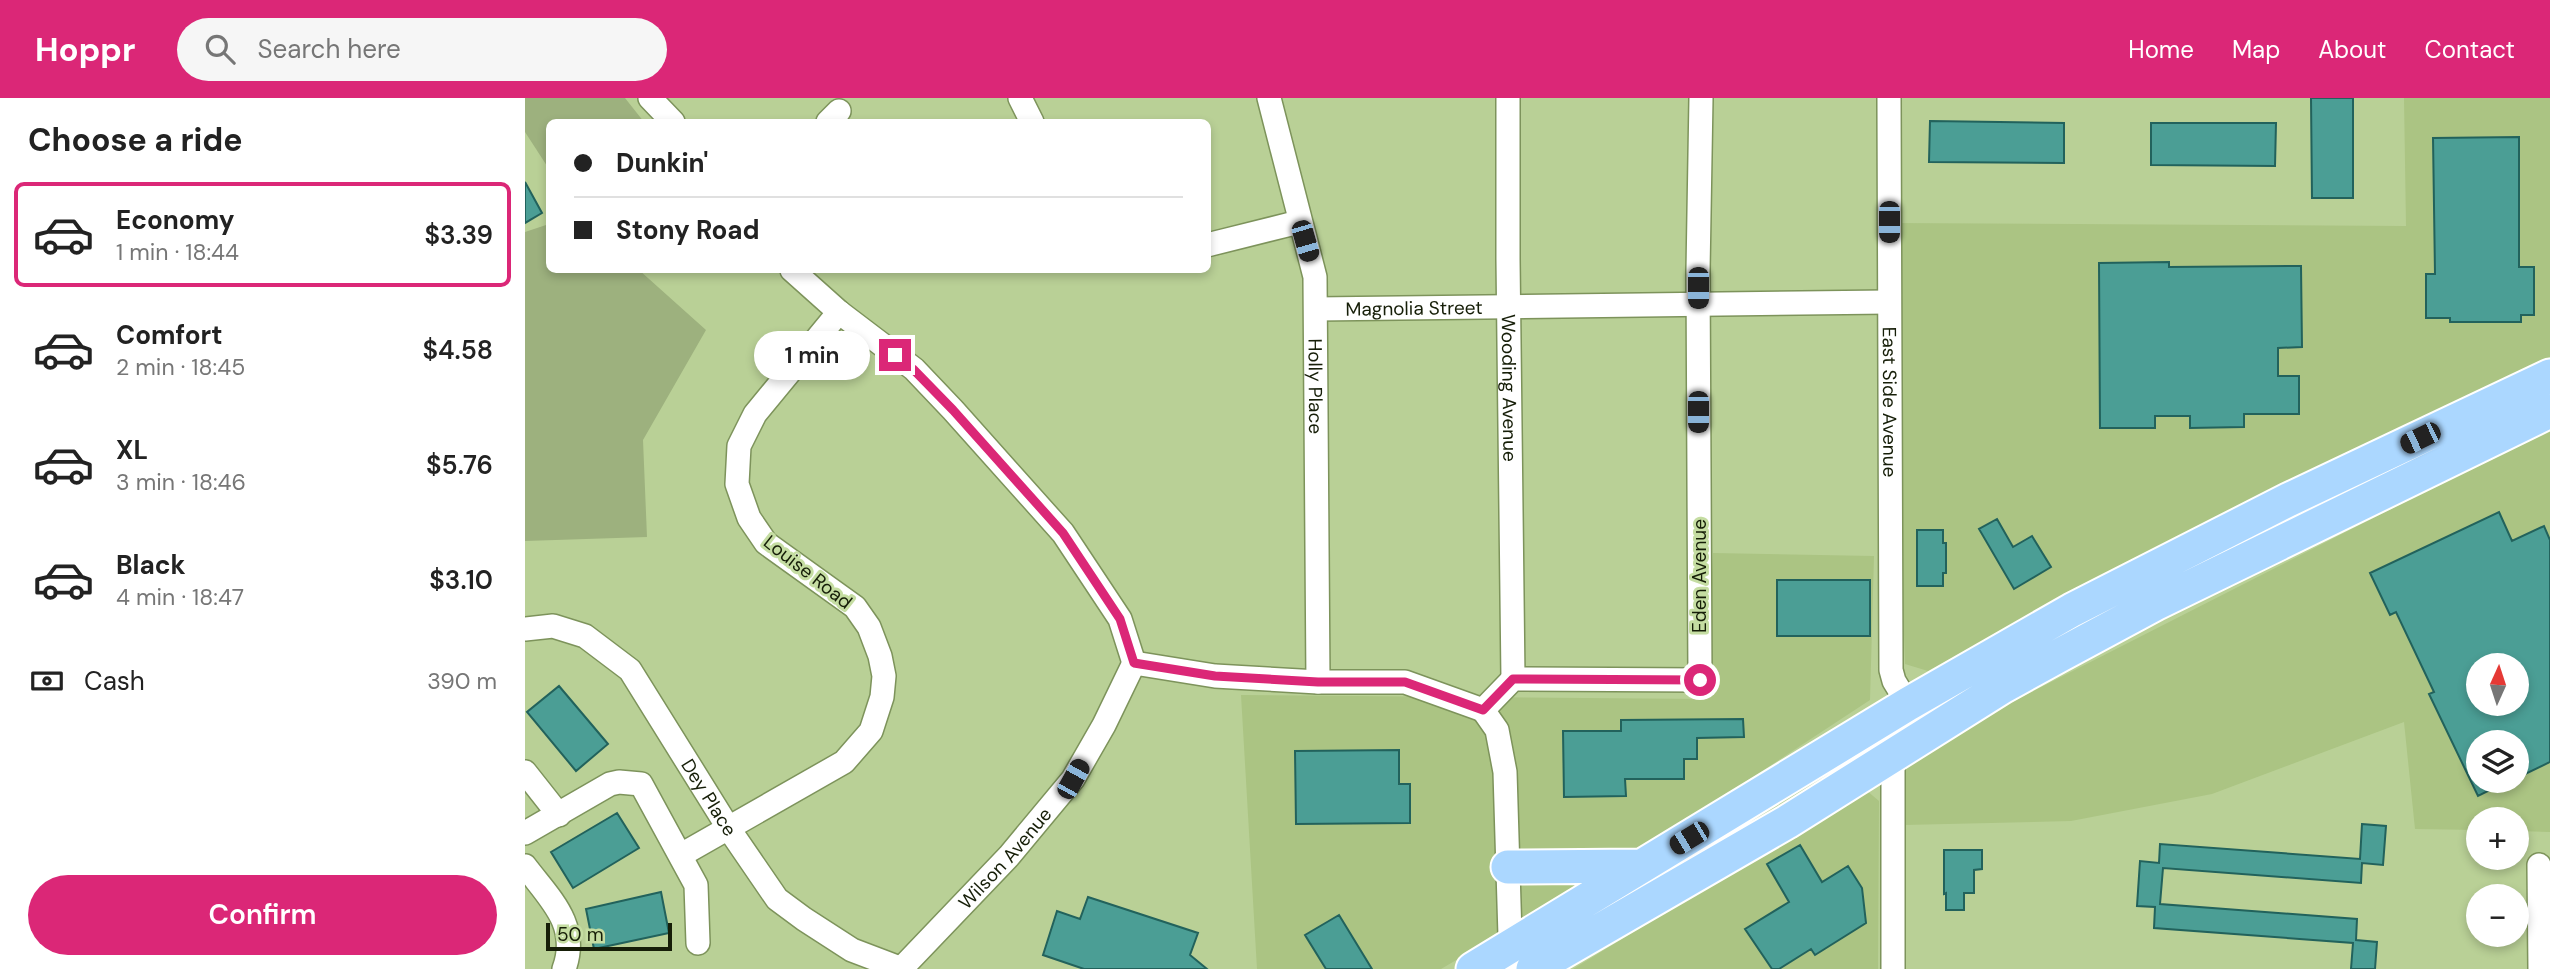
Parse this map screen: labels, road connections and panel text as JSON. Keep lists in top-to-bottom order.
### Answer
{
  "streets": {
    "street": [
      "Magnolia Street",
      "Holly Place",
      "Wooding Avenue",
      "East Side Avenue",
      "Louise Road",
      "Eden Avenue",
      "Dey Place",
      "Wilson Avenue"
    ]
  },
  "crossings": [
    ["Magnolia Street", "Holly Place"],
    ["Magnolia Street", "Wooding Avenue"],
    ["Magnolia Street", "East Side Avenue"],
    ["Magnolia Street", "Eden Avenue"],
    ["Wooding Avenue", "Eden Avenue"],
    ["Louise Road", "Dey Place"],
    ["Dey Place", "Wilson Avenue"]
  ],
  "scale_bar": "50 m",
  "north": "top",
  "page": {
    "header": "Hoppr",
    "search": "Search here",
    "nav": [
      "Home",
      "Map",
      "About",
      "Contact"
    ],
    "heading": "Choose a ride",
    "banner": ["Dunkin'", "Stony Road"],
    "list": [
      {
        "name": "Economy",
        "note": "1 min · 18:44",
        "value": "$3.39"
      },
      {
        "name": "Comfort",
        "note": "2 min · 18:45",
        "value": "$4.58"
      },
      {
        "name": "XL",
        "note": "3 min · 18:46",
        "value": "$5.76"
      },
      {
        "name": "Black",
        "note": "4 min · 18:47",
        "value": "$3.10"
      }
    ],
    "bubble": "1 min",
    "pay": ["Cash", "390 m"],
    "map_buttons": ["+", "−"],
    "buttons": "Confirm",
    "scale": "50 m"
  }
}
